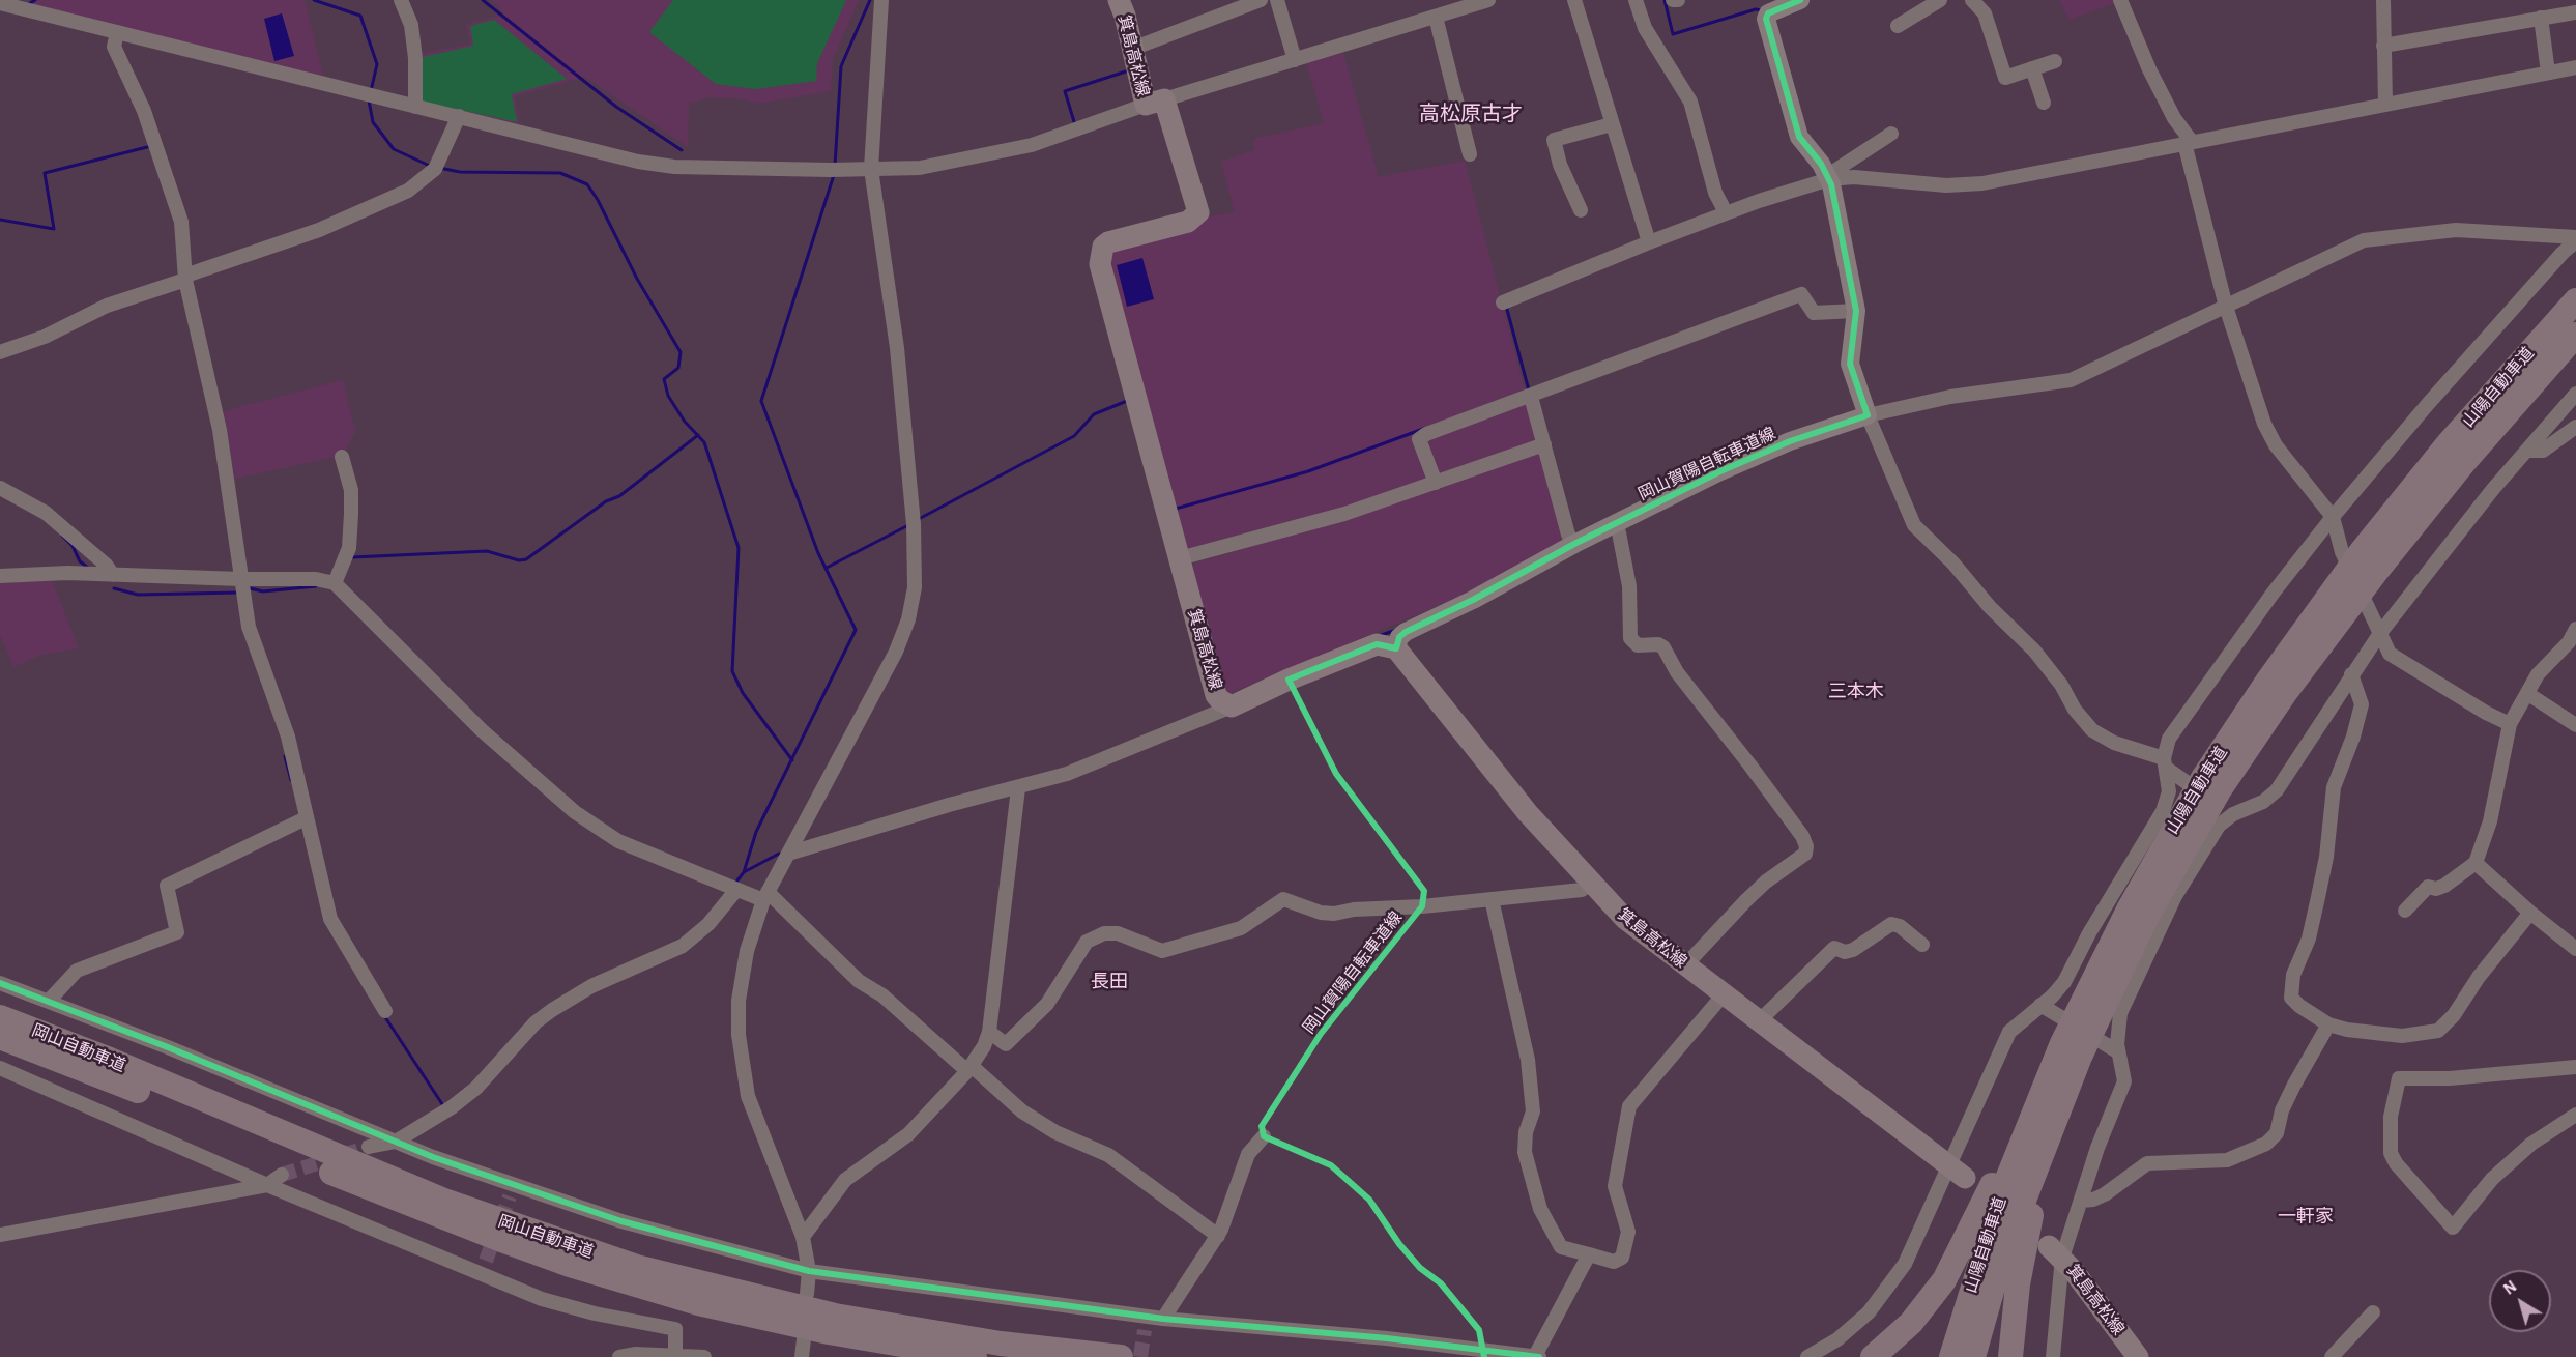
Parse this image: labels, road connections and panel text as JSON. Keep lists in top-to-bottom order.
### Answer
{
  "streets": {
    "highway": ["山陽自動車道", "岡山自動車道"],
    "main road": ["箕島高松線", "岡山賀陽自転車道線"]
  },
  "crossings": [
    ["箕島高松線", "岡山賀陽自転車道線"]
  ],
  "districts": [
    "高松原古才",
    "三本木",
    "長田",
    "一軒家"
  ],
  "north": "top left"
}
